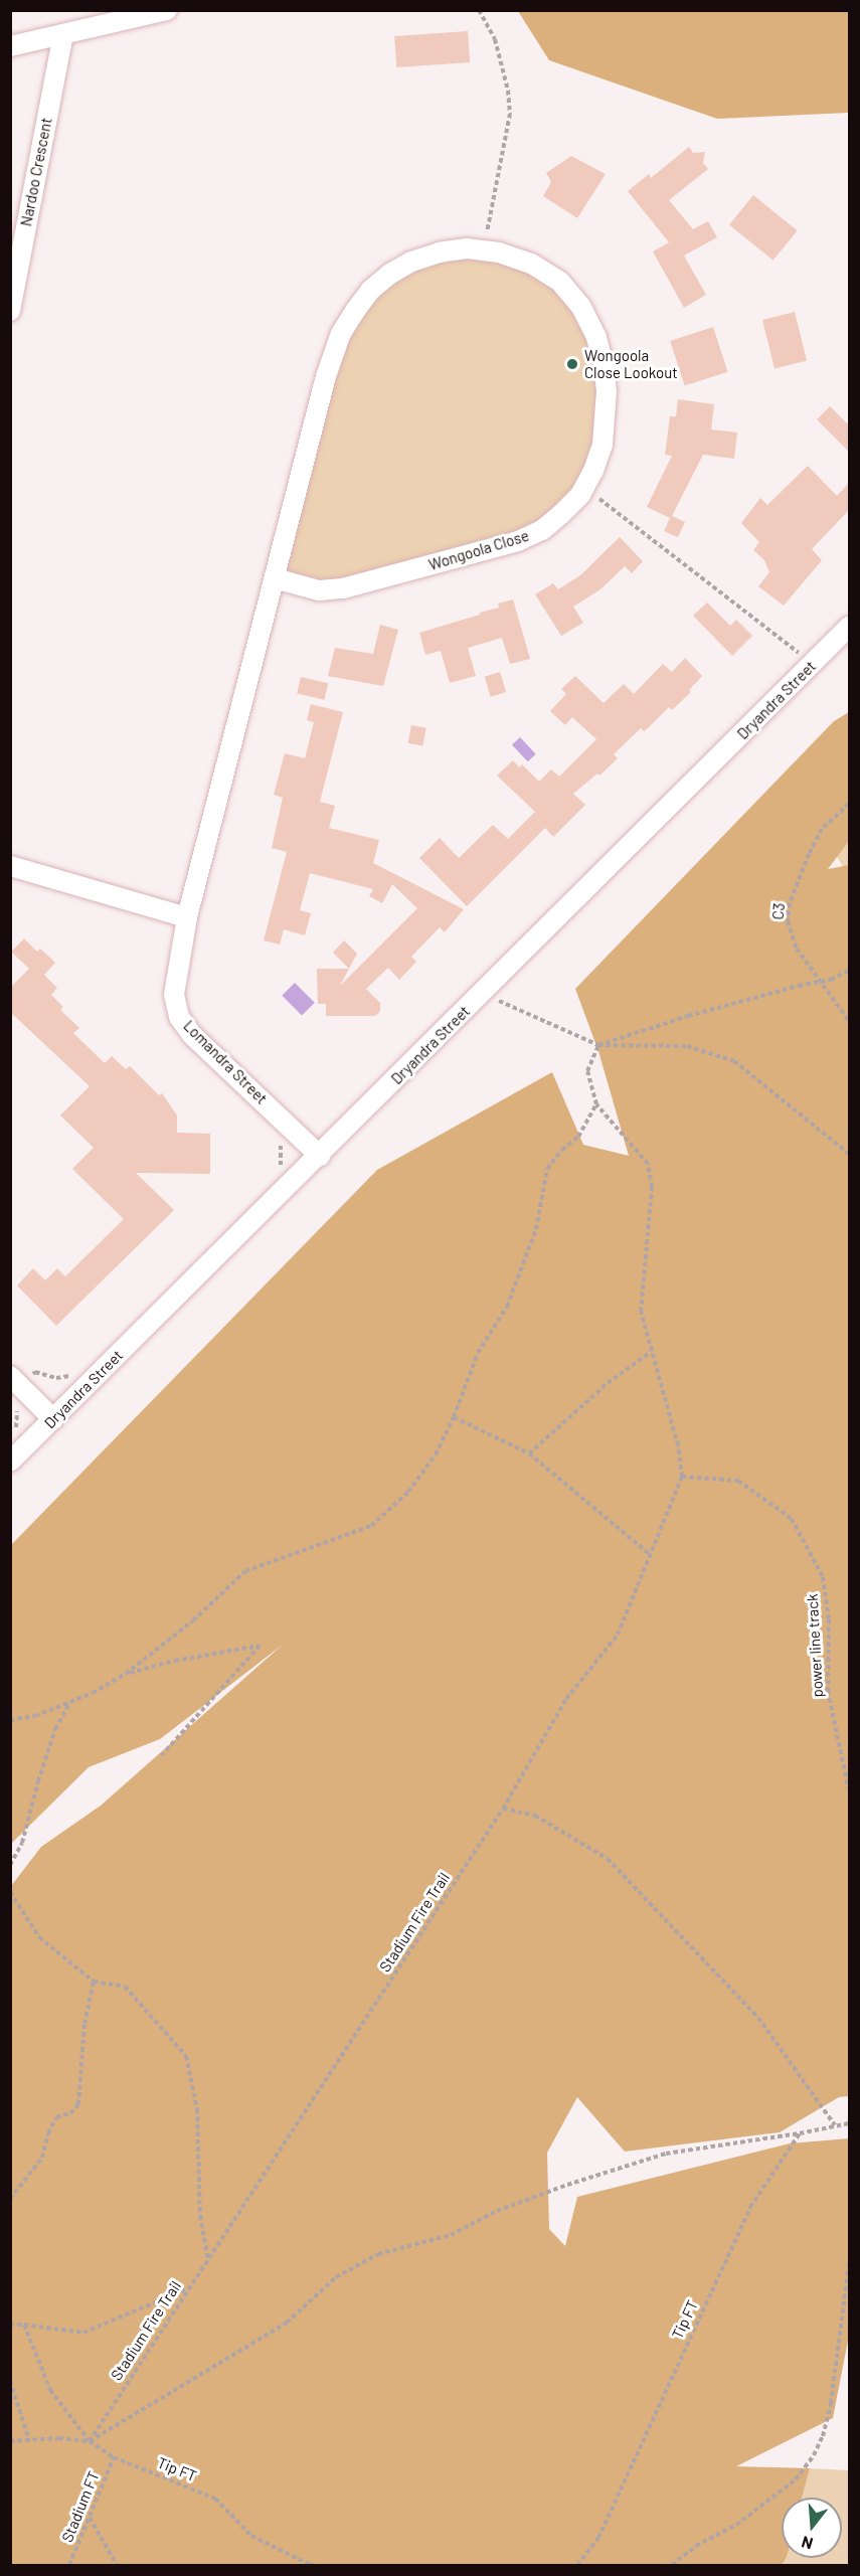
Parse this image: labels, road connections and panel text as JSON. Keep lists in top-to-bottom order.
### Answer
{
  "streets": {
    "street": [
      "Nardoo Crescent",
      "Wongoola Close",
      "Dryandra Street",
      "Lomandra Street"
    ],
    "path": [
      "C3",
      "power line track",
      "Stadium Fire Trail",
      "Tip FT",
      "Stadium FT"
    ]
  },
  "crossings": [
    ["Wongoola Close", "Lomandra Street"],
    ["Dryandra Street", "Lomandra Street"],
    ["power line track", "Stadium Fire Trail"],
    ["Stadium Fire Trail", "Tip FT"],
    ["Tip FT", "Stadium FT"]
  ],
  "places": ["Wongoola Close Lookout"],
  "north": "bottom"
}
